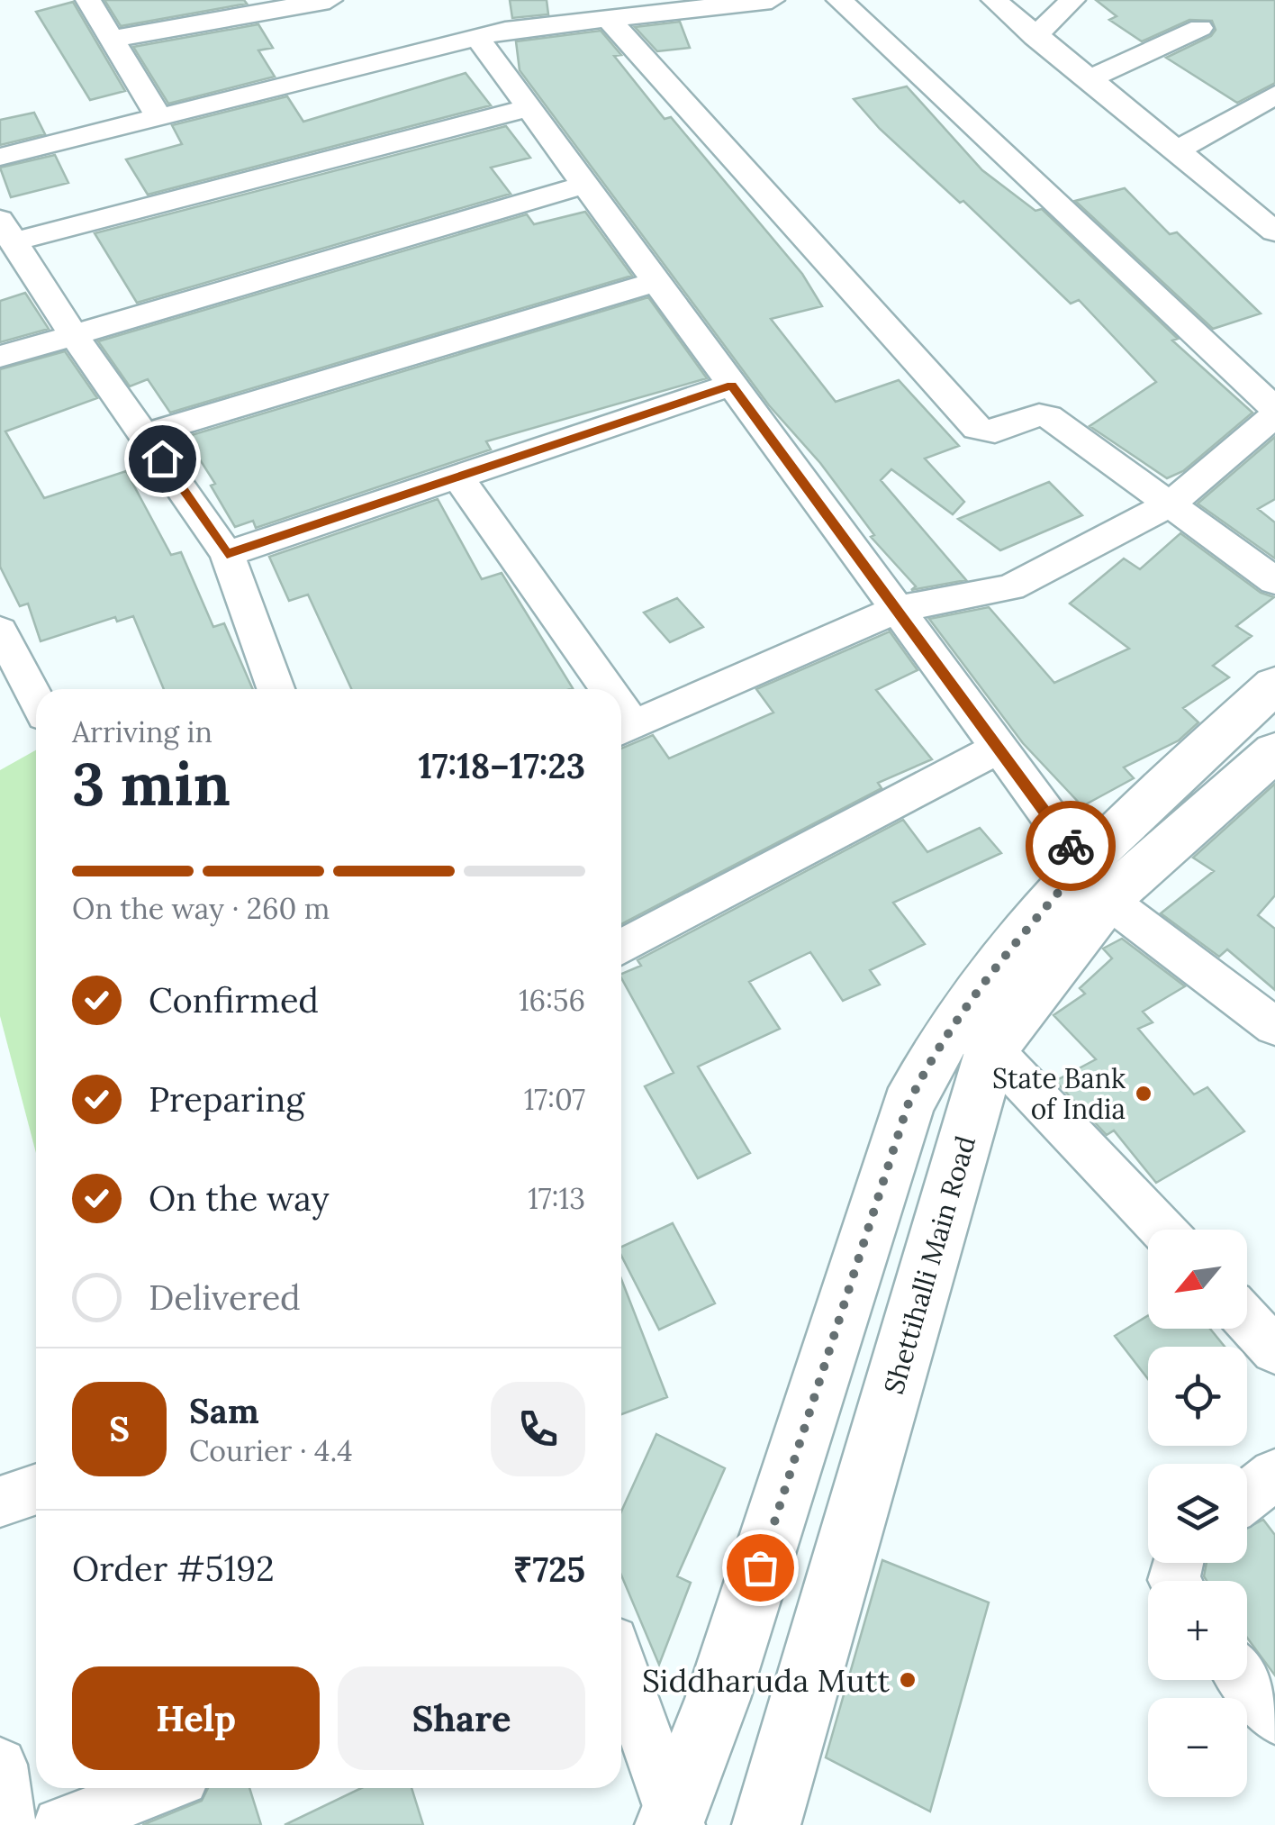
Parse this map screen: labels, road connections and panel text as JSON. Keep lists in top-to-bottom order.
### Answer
{
  "streets": {
    "main road": ["Shettihalli Main Road"]
  },
  "places": ["State Bank of India", "Siddharuda Mutt"],
  "north": "bottom left",
  "page": {
    "heading": ["3 min", "Arriving in", "17:18–17:23"],
    "panel": [
      "Sam",
      "Courier · 4.4",
      "Order #5192",
      "₹725"
    ],
    "bar": "On the way · 260 m",
    "list": [
      ["Confirmed", "16:56"],
      ["Preparing", "17:07"],
      ["On the way", "17:13"],
      "Delivered"
    ],
    "map_buttons": ["+", "−"],
    "round": "S",
    "buttons": ["Help", "Share"]
  }
}
